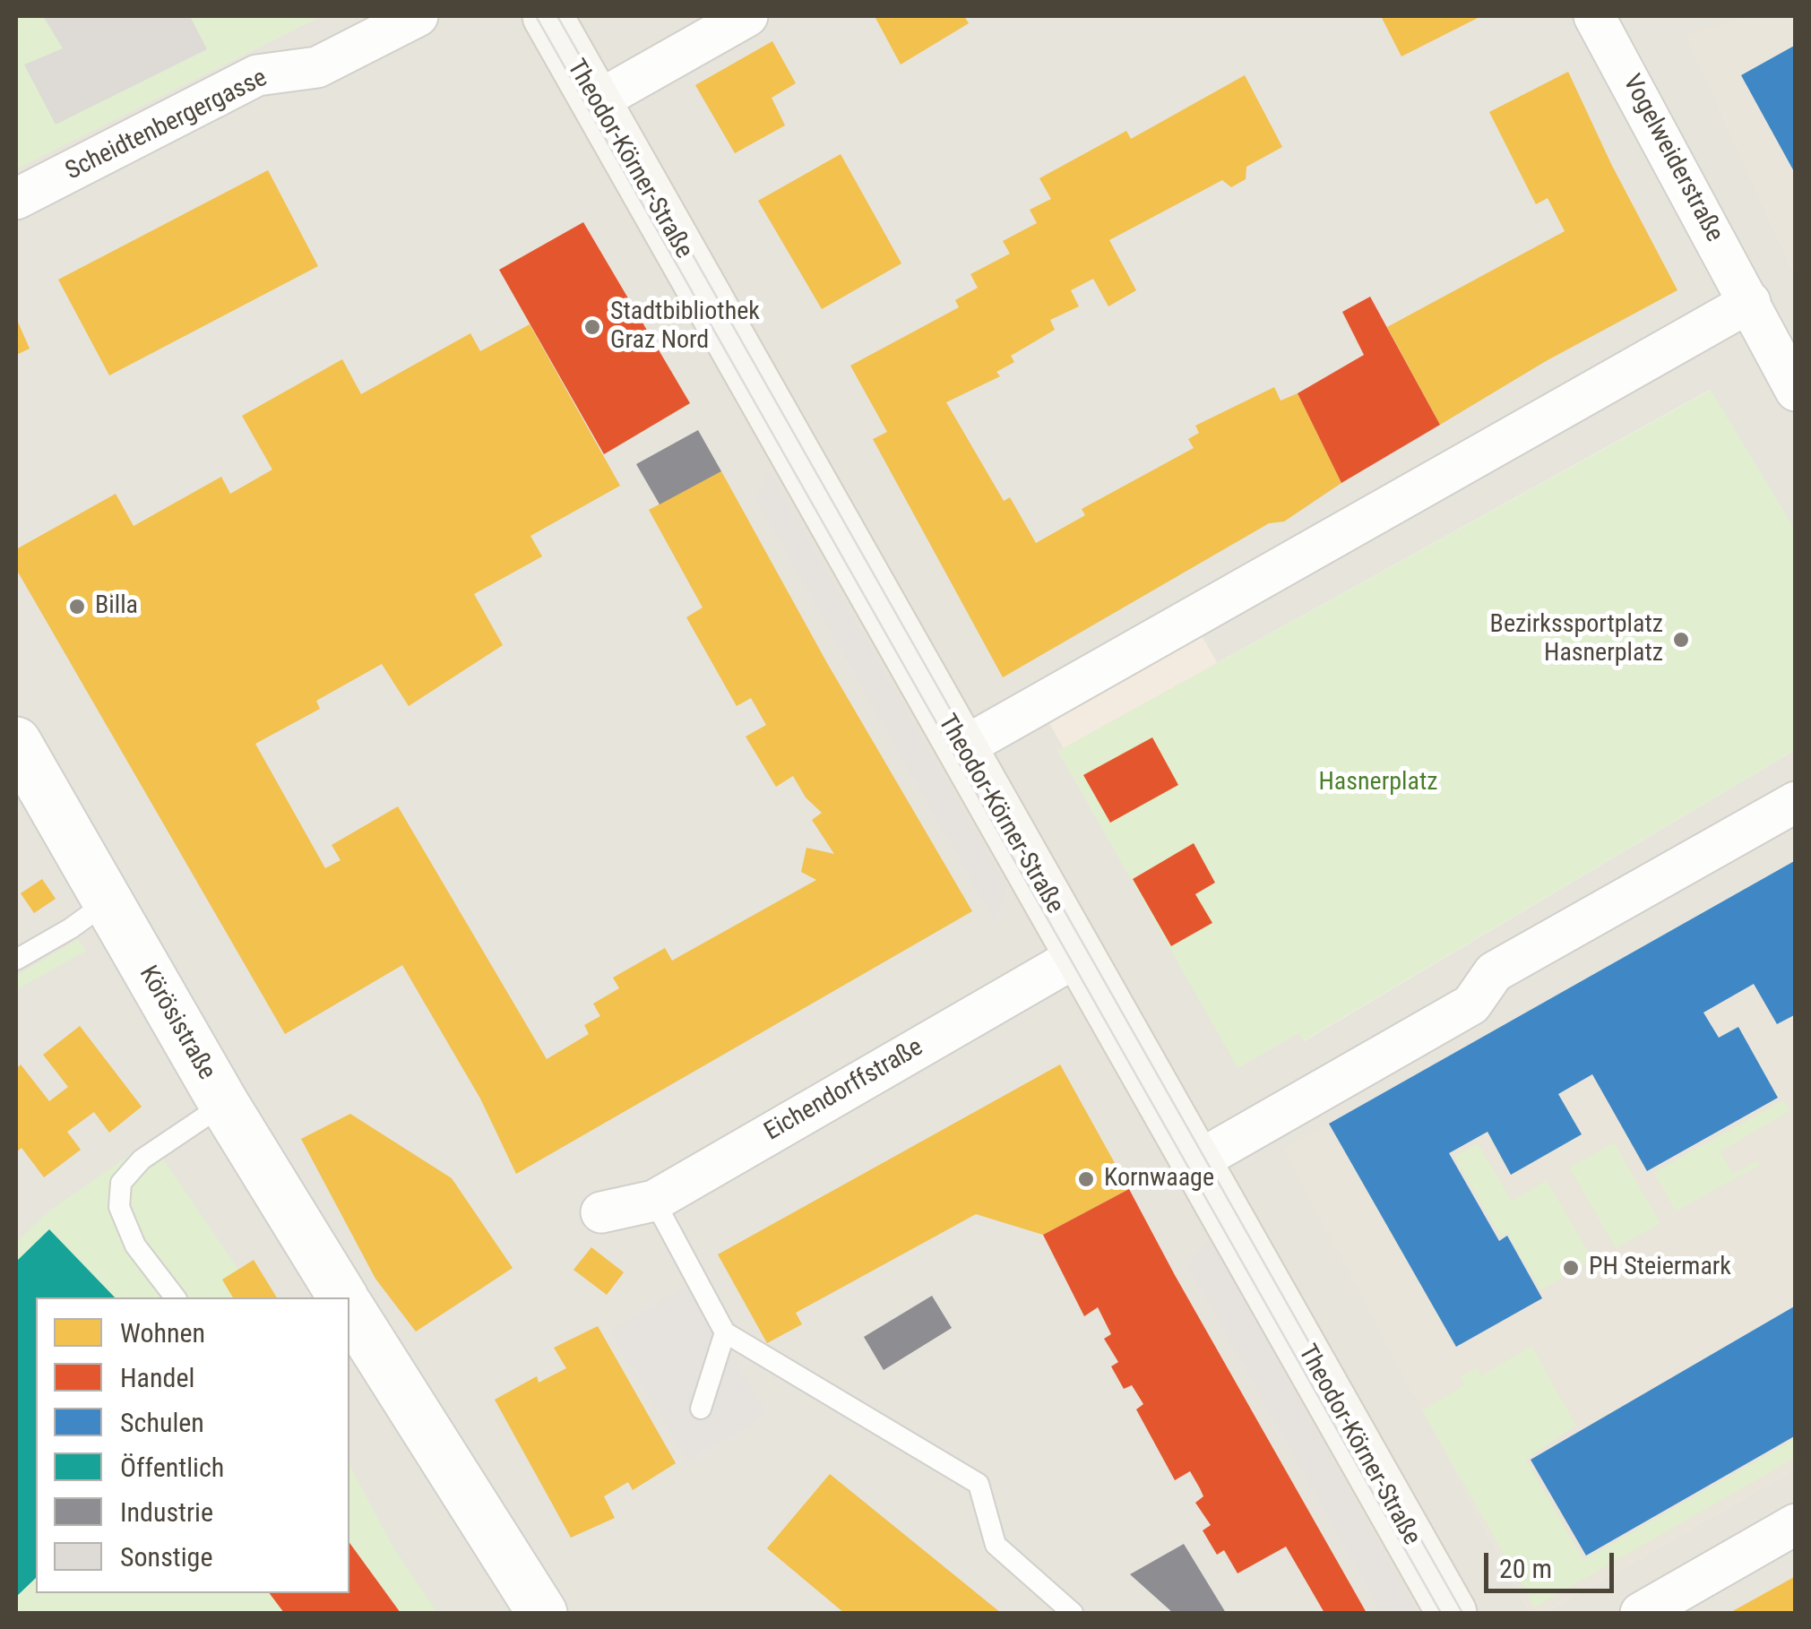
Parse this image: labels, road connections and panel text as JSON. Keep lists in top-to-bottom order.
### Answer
{
  "streets": {
    "main road": ["Theodor-Körner-Straße"],
    "street": [
      "Scheidtenbergergasse",
      "Vogelweiderstraße",
      "Körösistraße",
      "Eichendorffstraße"
    ]
  },
  "crossings": [
    ["Theodor-Körner-Straße", "Eichendorffstraße"]
  ],
  "parks": ["Hasnerplatz"],
  "places": [
    "Stadtbibliothek Graz Nord",
    "Billa",
    "Bezirkssportplatz Hasnerplatz",
    "Kornwaage",
    "PH Steiermark"
  ],
  "legend": [
    "Wohnen",
    "Handel",
    "Schulen",
    "Öffentlich",
    "Industrie",
    "Sonstige"
  ],
  "scale_bar": "20 m"
}
